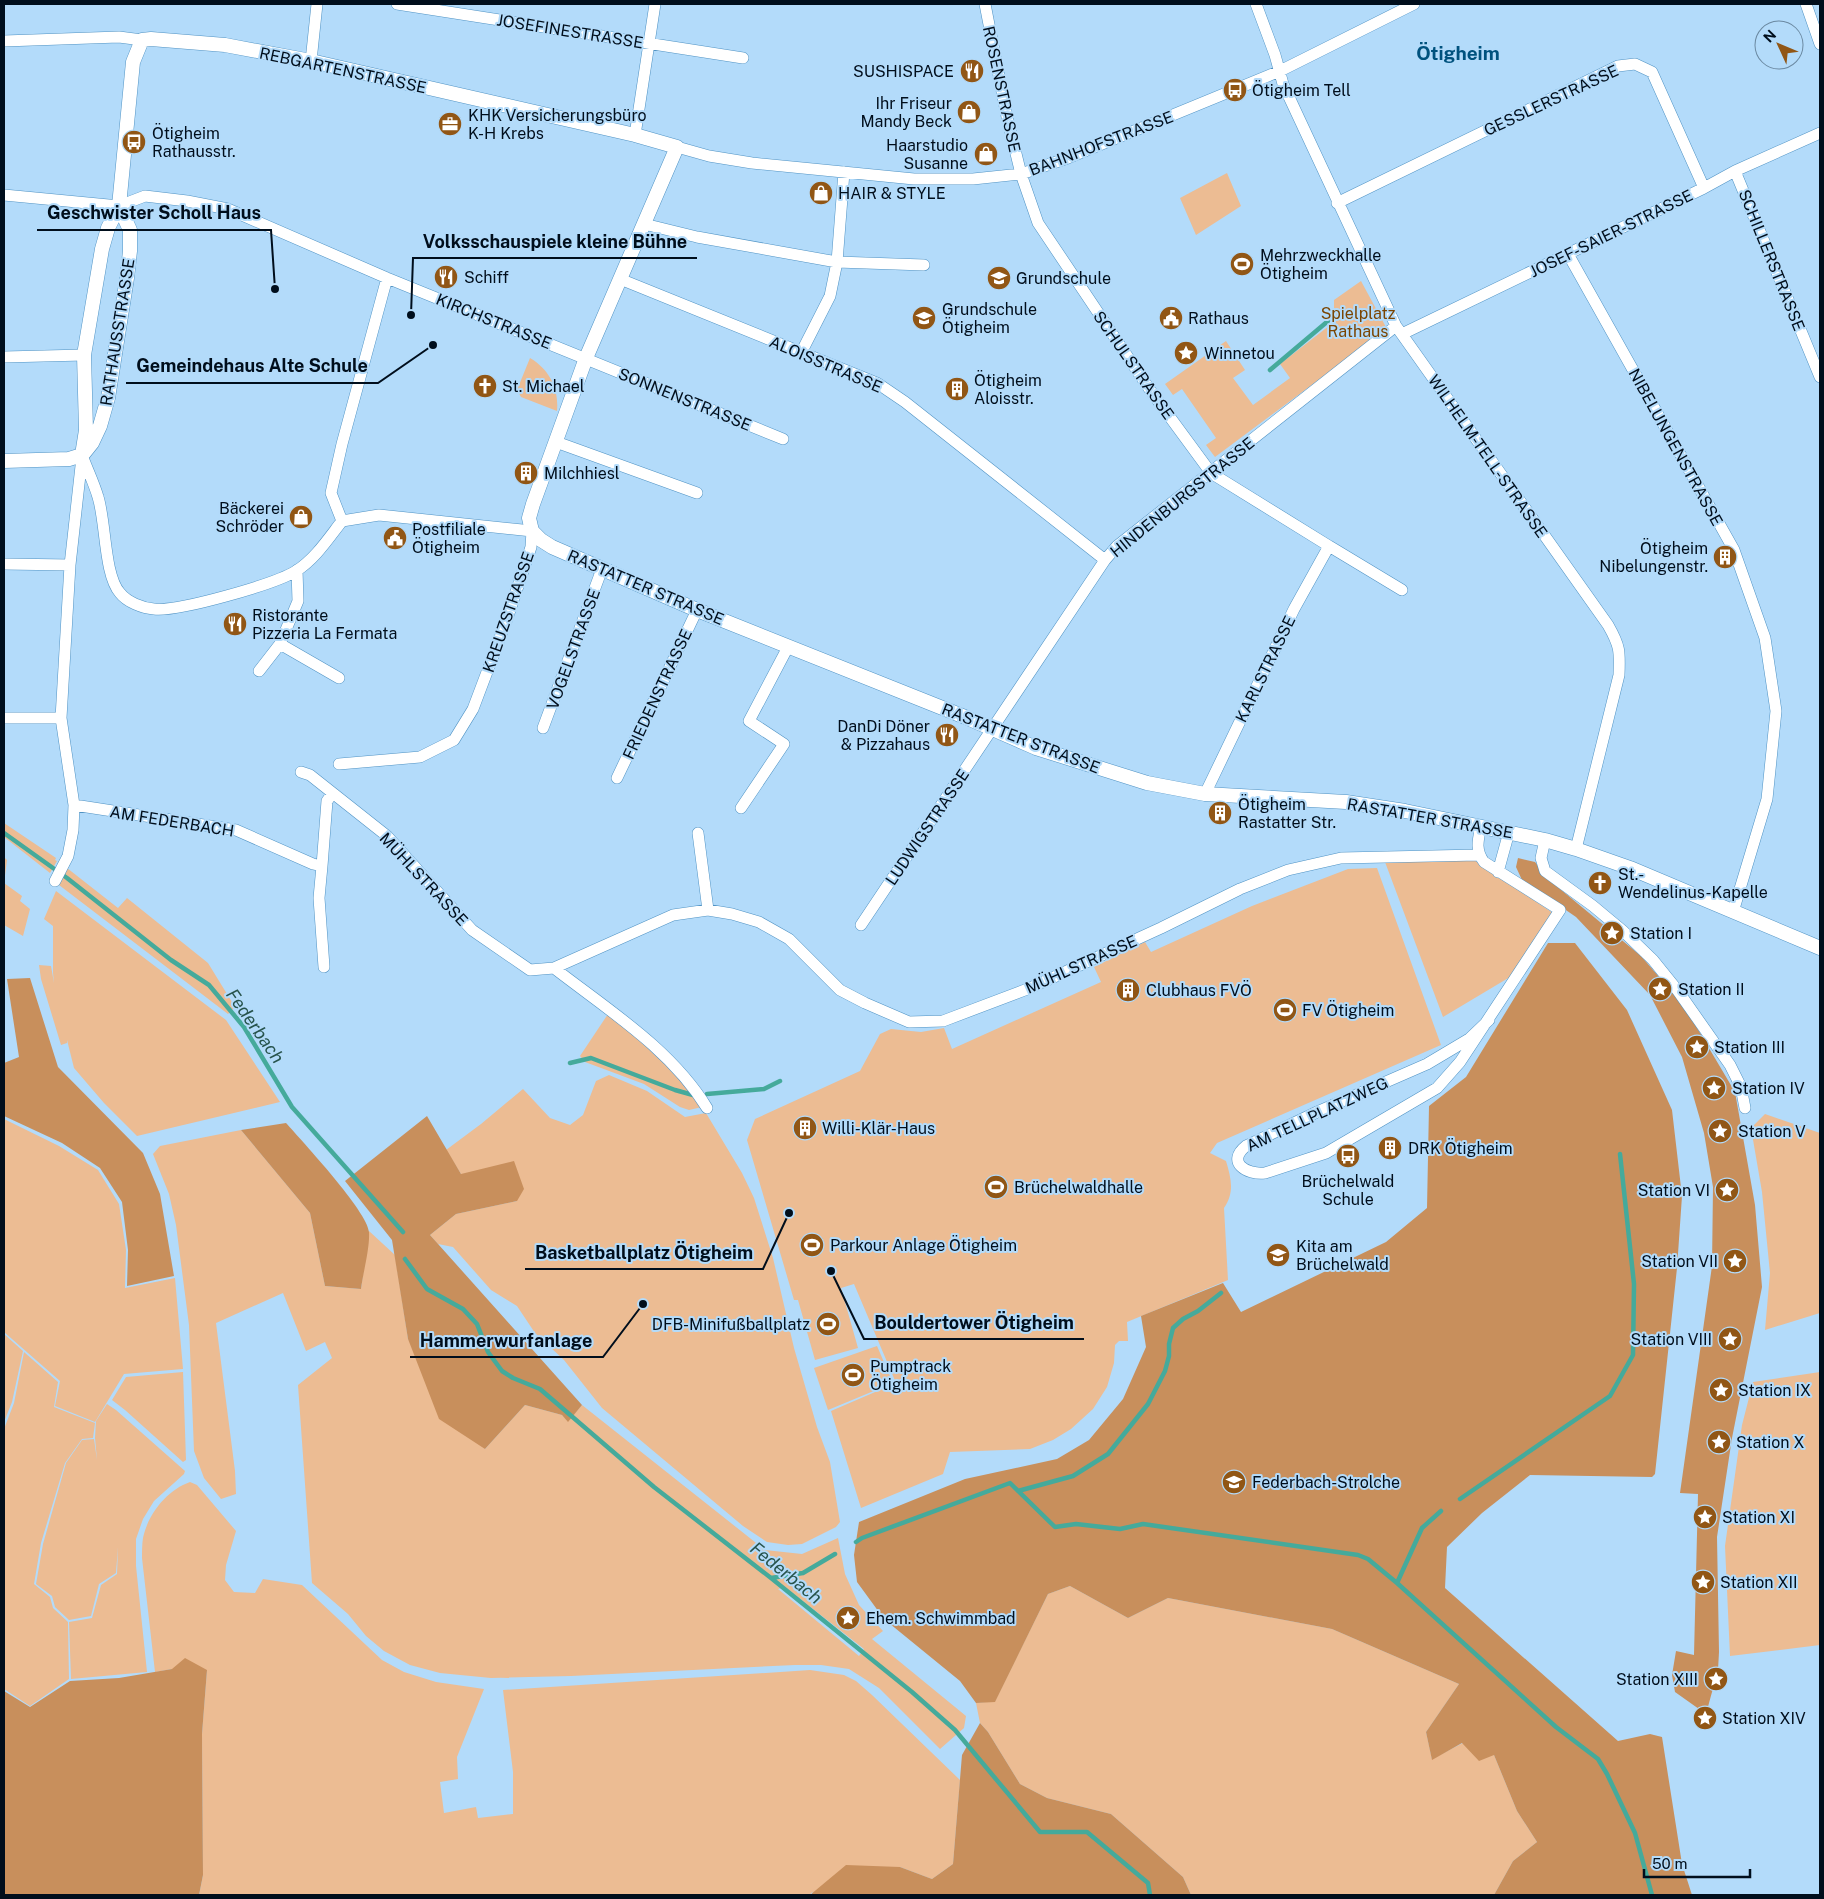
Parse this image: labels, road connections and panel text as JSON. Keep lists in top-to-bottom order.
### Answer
{
  "streets": {
    "street": [
      "JOSEFINESTRASSE",
      "REBGARTENSTRASSE",
      "ROSENSTRASSE",
      "GESSLERSTRASSE",
      "BAHNHOFSTRASSE",
      "JOSEF-SAIER-STRASSE",
      "SCHILLERSTRASSE",
      "KIRCHSTRASSE",
      "RATHAUSSTRASSE",
      "ALOISSTRASSE",
      "SCHULSTRASSE",
      "SONNENSTRASSE",
      "NIBELUNGENSTRASSE",
      "WILHELM-TELL-STRASSE",
      "HINDENBURGSTRASSE",
      "RASTATTER STRASSE",
      "KREUZSTRASSE",
      "VOGELSTRASSE",
      "KARLSTRASSE",
      "FRIEDENSTRASSE",
      "AM FEDERBACH",
      "LUDWIGSTRASSE",
      "MÜHLSTRASSE",
      "AM TELLPLATZWEG"
    ]
  },
  "crossings": [
    ["REBGARTENSTRASSE", "BAHNHOFSTRASSE"],
    ["REBGARTENSTRASSE", "RATHAUSSTRASSE"],
    ["REBGARTENSTRASSE", "KREUZSTRASSE"],
    ["ROSENSTRASSE", "BAHNHOFSTRASSE"],
    ["ROSENSTRASSE", "SCHULSTRASSE"],
    ["GESSLERSTRASSE", "JOSEF-SAIER-STRASSE"],
    ["GESSLERSTRASSE", "WILHELM-TELL-STRASSE"],
    ["BAHNHOFSTRASSE", "SCHULSTRASSE"],
    ["BAHNHOFSTRASSE", "WILHELM-TELL-STRASSE"],
    ["BAHNHOFSTRASSE", "KREUZSTRASSE"],
    ["JOSEF-SAIER-STRASSE", "SCHILLERSTRASSE"],
    ["JOSEF-SAIER-STRASSE", "NIBELUNGENSTRASSE"],
    ["JOSEF-SAIER-STRASSE", "WILHELM-TELL-STRASSE"],
    ["JOSEF-SAIER-STRASSE", "HINDENBURGSTRASSE"],
    ["KIRCHSTRASSE", "RATHAUSSTRASSE"],
    ["KIRCHSTRASSE", "SONNENSTRASSE"],
    ["KIRCHSTRASSE", "KREUZSTRASSE"],
    ["ALOISSTRASSE", "HINDENBURGSTRASSE"],
    ["ALOISSTRASSE", "KREUZSTRASSE"],
    ["SCHULSTRASSE", "HINDENBURGSTRASSE"],
    ["SONNENSTRASSE", "KREUZSTRASSE"],
    ["NIBELUNGENSTRASSE", "RASTATTER STRASSE"],
    ["WILHELM-TELL-STRASSE", "HINDENBURGSTRASSE"],
    ["WILHELM-TELL-STRASSE", "RASTATTER STRASSE"],
    ["HINDENBURGSTRASSE", "RASTATTER STRASSE"],
    ["HINDENBURGSTRASSE", "LUDWIGSTRASSE"],
    ["RASTATTER STRASSE", "KREUZSTRASSE"],
    ["RASTATTER STRASSE", "VOGELSTRASSE"],
    ["RASTATTER STRASSE", "KARLSTRASSE"],
    ["RASTATTER STRASSE", "FRIEDENSTRASSE"],
    ["RASTATTER STRASSE", "LUDWIGSTRASSE"],
    ["MÜHLSTRASSE", "AM TELLPLATZWEG"]
  ],
  "districts": ["Ötigheim"],
  "water": ["Federbach"],
  "parks": ["Spielplatz Rathaus"],
  "places": {
    "restaurant": [
      "SUSHISPACE",
      "Schiff",
      "Ristorante Pizzeria La Fermata",
      "DanDi Döner & Pizzahaus"
    ],
    "bus stop": ["Ötigheim Tell", "Ötigheim Rathausstr.", "Brüchelwald Schule"],
    "shop": [
      "Ihr Friseur Mandy Beck",
      "Haarstudio Susanne",
      "HAIR & STYLE",
      "Bäckerei Schröder"
    ],
    "office": ["KHK Versicherungsbüro K-H Krebs"],
    "sports": [
      "Mehrzweckhalle Ötigheim",
      "FV Ötigheim",
      "Brüchelwaldhalle",
      "Parkour Anlage Ötigheim",
      "DFB-Minifußballplatz",
      "Pumptrack Ötigheim"
    ],
    "school or university": [
      "Grundschule",
      "Grundschule Ötigheim",
      "Kita am Brüchelwald",
      "Federbach-Strolche"
    ],
    "other": [
      "Geschwister Scholl Haus",
      "Volksschauspiele kleine Bühne",
      "Gemeindehaus Alte Schule",
      "Basketballplatz Ötigheim",
      "Bouldertower Ötigheim",
      "Hammerwurfanlage"
    ],
    "public building": ["Rathaus", "Postfiliale Ötigheim"],
    "place": [
      "Winnetou",
      "Station I",
      "Station II",
      "Station III",
      "Station IV",
      "Station V",
      "Station VI",
      "Station VII",
      "Station VIII",
      "Station IX",
      "Station X",
      "Station XI",
      "Station XII",
      "Ehem. Schwimmbad",
      "Station XIII",
      "Station XIV"
    ],
    "church": ["St. Michael", "St.- Wendelinus-Kapelle"],
    "building": [
      "Ötigheim Aloisstr.",
      "Milchhiesl",
      "Ötigheim Nibelungenstr.",
      "Ötigheim Rastatter Str.",
      "Clubhaus FVÖ",
      "Willi-Klär-Haus",
      "DRK Ötigheim"
    ]
  },
  "scale_bar": "50 m",
  "north": "top left"
}
